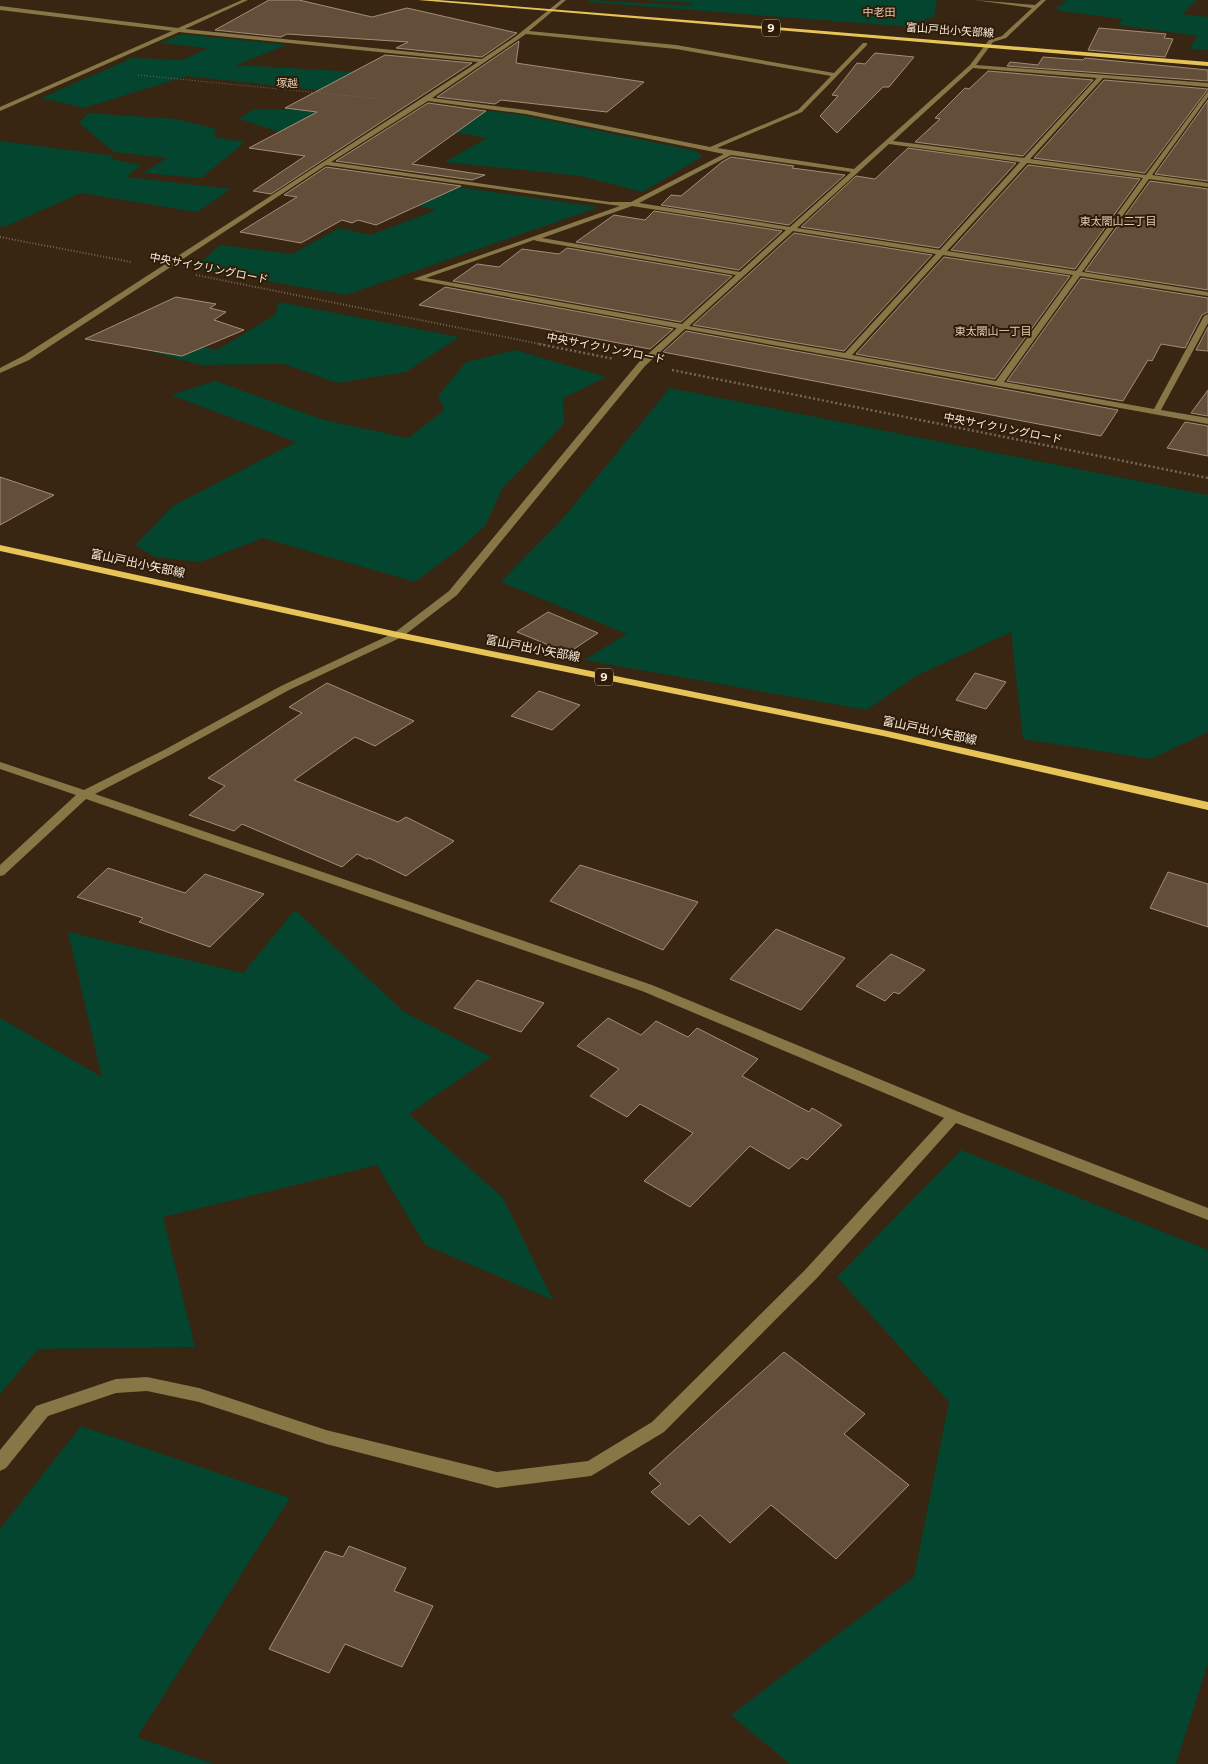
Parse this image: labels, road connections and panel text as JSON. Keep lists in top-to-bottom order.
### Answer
{
  "streets": {
    "main road": ["9", "富山戸出小矢部線"],
    "path": ["中央サイクリングロード"]
  },
  "districts": [
    "中老田",
    "塚越",
    "東太閤山二丁目",
    "東太閤山一丁目"
  ]
}
